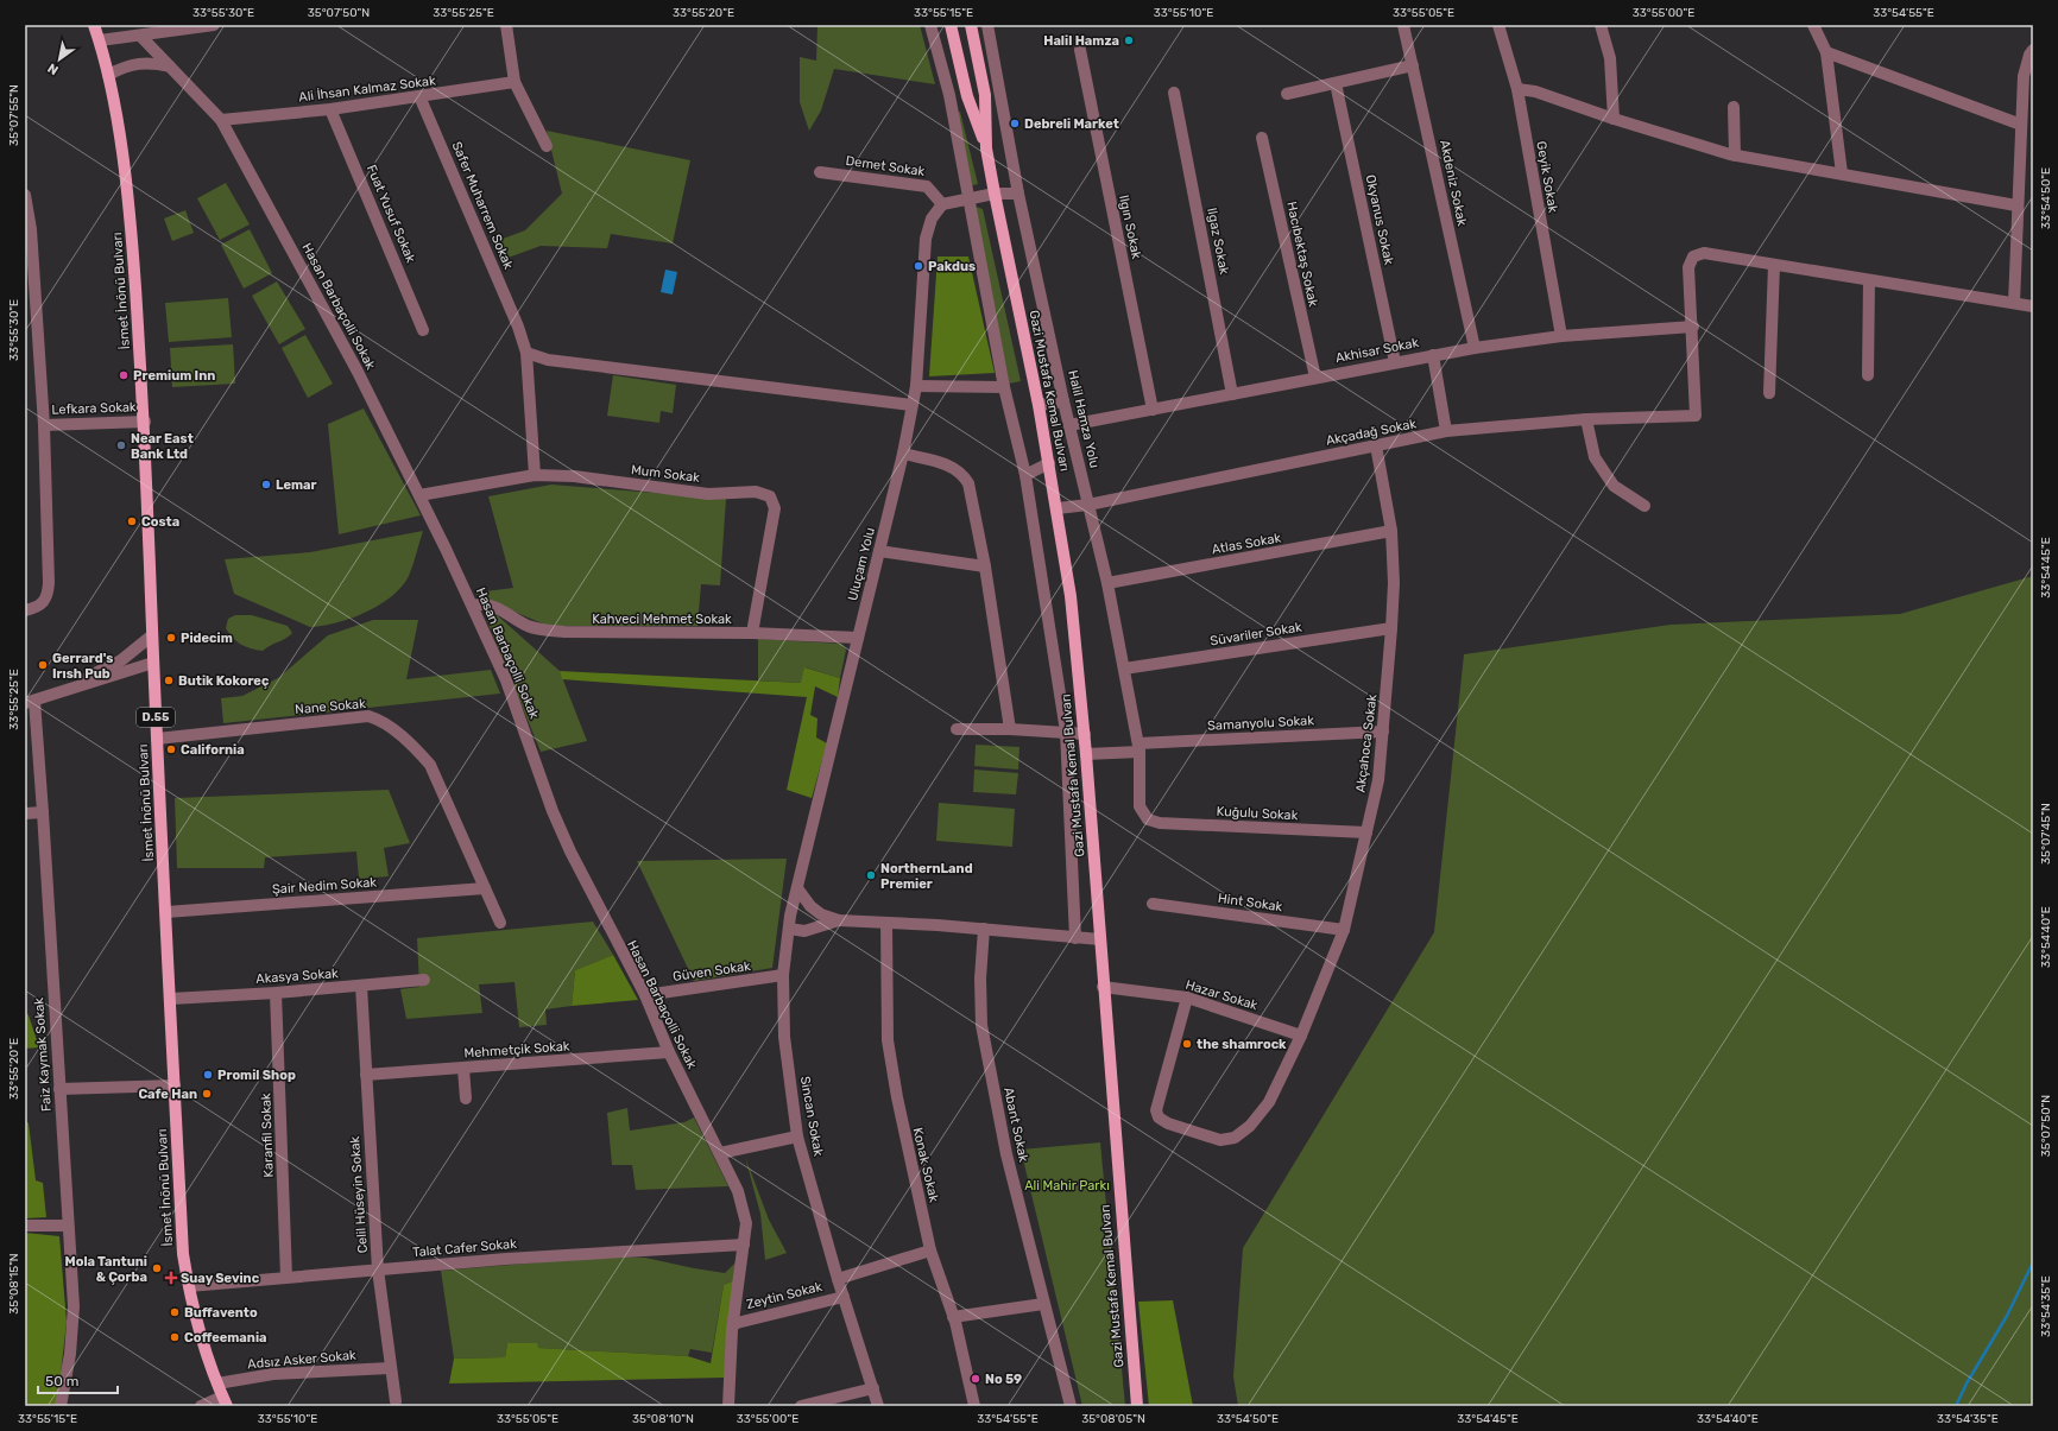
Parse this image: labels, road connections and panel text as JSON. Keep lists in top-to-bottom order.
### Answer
{
  "streets": {
    "main road": ["İsmet İnönü Bulvarı", "Gazi Mustafa Kemal Bulvarı", "D.55"],
    "street": [
      "Ali İhsan Kalmaz Sokak",
      "Demet Sokak",
      "Geyik Sokak",
      "Akdeniz Sokak",
      "Safer Muharrem Sokak",
      "Fuat Yusuf Sokak",
      "Okyanus Sokak",
      "Ilgın Sokak",
      "Ilgaz Sokak",
      "Hacıbektaş Sokak",
      "Hasan Barbaçolli Sokak",
      "Akhisar Sokak",
      "Lefkara Sokak",
      "Halil Hamza Yolu",
      "Akçadağ Sokak",
      "Mum Sokak",
      "Atlas Sokak",
      "Uluçam Yolu",
      "Kahveci Mehmet Sokak",
      "Süvariler Sokak",
      "Nane Sokak",
      "Samanyolu Sokak",
      "Akçahoca Sokak",
      "Kuğulu Sokak",
      "Şair Nedim Sokak",
      "Hint Sokak",
      "Güven Sokak",
      "Akasya Sokak",
      "Hazar Sokak",
      "Mehmetçik Sokak",
      "Faiz Kaymak Sokak",
      "Sincan Sokak",
      "Abant Sokak",
      "Karanfil Sokak",
      "Konak Sokak",
      "Celil Hüseyin Sokak",
      "Talat Cafer Sokak",
      "Zeytin Sokak",
      "Adsız Asker Sokak"
    ]
  },
  "crossings": [
    ["Ali İhsan Kalmaz Sokak", "Safer Muharrem Sokak"],
    ["Ali İhsan Kalmaz Sokak", "Fuat Yusuf Sokak"],
    ["Ali İhsan Kalmaz Sokak", "Hasan Barbaçolli Sokak"],
    ["Demet Sokak", "Uluçam Yolu"],
    ["Geyik Sokak", "Akhisar Sokak"],
    ["Akdeniz Sokak", "Akhisar Sokak"],
    ["Safer Muharrem Sokak", "Mum Sokak"],
    ["Okyanus Sokak", "Akhisar Sokak"],
    ["Ilgın Sokak", "Akhisar Sokak"],
    ["Ilgaz Sokak", "Akhisar Sokak"],
    ["Hacıbektaş Sokak", "Akhisar Sokak"],
    ["İsmet İnönü Bulvarı", "Lefkara Sokak"],
    ["İsmet İnönü Bulvarı", "Nane Sokak"],
    ["İsmet İnönü Bulvarı", "Şair Nedim Sokak"],
    ["İsmet İnönü Bulvarı", "Akasya Sokak"],
    ["İsmet İnönü Bulvarı", "Talat Cafer Sokak"],
    ["İsmet İnönü Bulvarı", "Adsız Asker Sokak"],
    ["Hasan Barbaçolli Sokak", "Mum Sokak"],
    ["Hasan Barbaçolli Sokak", "Kahveci Mehmet Sokak"],
    ["Hasan Barbaçolli Sokak", "Güven Sokak"],
    ["Hasan Barbaçolli Sokak", "Mehmetçik Sokak"],
    ["Hasan Barbaçolli Sokak", "Talat Cafer Sokak"],
    ["Hasan Barbaçolli Sokak", "Zeytin Sokak"],
    ["Akhisar Sokak", "Halil Hamza Yolu"],
    ["Akhisar Sokak", "Akçadağ Sokak"],
    ["Gazi Mustafa Kemal Bulvarı", "Akçadağ Sokak"],
    ["Gazi Mustafa Kemal Bulvarı", "Samanyolu Sokak"],
    ["Gazi Mustafa Kemal Bulvarı", "Hazar Sokak"],
    ["Halil Hamza Yolu", "Akçadağ Sokak"],
    ["Halil Hamza Yolu", "Atlas Sokak"],
    ["Halil Hamza Yolu", "Süvariler Sokak"],
    ["Halil Hamza Yolu", "Samanyolu Sokak"],
    ["Halil Hamza Yolu", "Kuğulu Sokak"],
    ["Akçadağ Sokak", "Akçahoca Sokak"],
    ["Mum Sokak", "Kahveci Mehmet Sokak"],
    ["Atlas Sokak", "Akçahoca Sokak"],
    ["Uluçam Yolu", "Kahveci Mehmet Sokak"],
    ["Uluçam Yolu", "Sincan Sokak"],
    ["Süvariler Sokak", "Akçahoca Sokak"],
    ["Nane Sokak", "Şair Nedim Sokak"],
    ["Samanyolu Sokak", "Akçahoca Sokak"],
    ["Akçahoca Sokak", "Kuğulu Sokak"],
    ["Akçahoca Sokak", "Hint Sokak"],
    ["Akçahoca Sokak", "Hazar Sokak"],
    ["Güven Sokak", "Sincan Sokak"],
    ["Akasya Sokak", "Karanfil Sokak"],
    ["Akasya Sokak", "Celil Hüseyin Sokak"],
    ["Mehmetçik Sokak", "Celil Hüseyin Sokak"],
    ["Sincan Sokak", "Zeytin Sokak"],
    ["Karanfil Sokak", "Talat Cafer Sokak"],
    ["Celil Hüseyin Sokak", "Talat Cafer Sokak"],
    ["Celil Hüseyin Sokak", "Adsız Asker Sokak"]
  ],
  "parks": ["Ali Mahir Parkı"],
  "places": {
    "other": [
      "Halil Hamza",
      "Debreli Market",
      "Pakdus",
      "Premium Inn",
      "Near East Bank Ltd",
      "Lemar",
      "Costa",
      "Pidecim",
      "Gerrard's Irısh Pub",
      "Butik Kokoreç",
      "California",
      "NorthernLand Premier",
      "the shamrock",
      "Promil Shop",
      "Cafe Han",
      "Mola Tantuni & Çorba",
      "Buffavento",
      "Coffeemania",
      "No 59"
    ],
    "health": ["Suay Sevinc"]
  },
  "scale_bar": "50 m",
  "north": "bottom left",
  "coordinates": [
    "33°55'30\"E",
    "35°07'50\"N",
    "33°55'25\"E",
    "33°55'20\"E",
    "33°55'15\"E",
    "33°55'10\"E",
    "33°55'05\"E",
    "33°55'00\"E",
    "33°54'55\"E",
    "35°07'55\"N",
    "33°54'50\"E",
    "33°54'45\"E",
    "35°07'45\"N",
    "33°54'40\"E",
    "35°08'15\"N",
    "33°54'35\"E",
    "35°08'10\"N",
    "35°08'05\"N"
  ]
}
